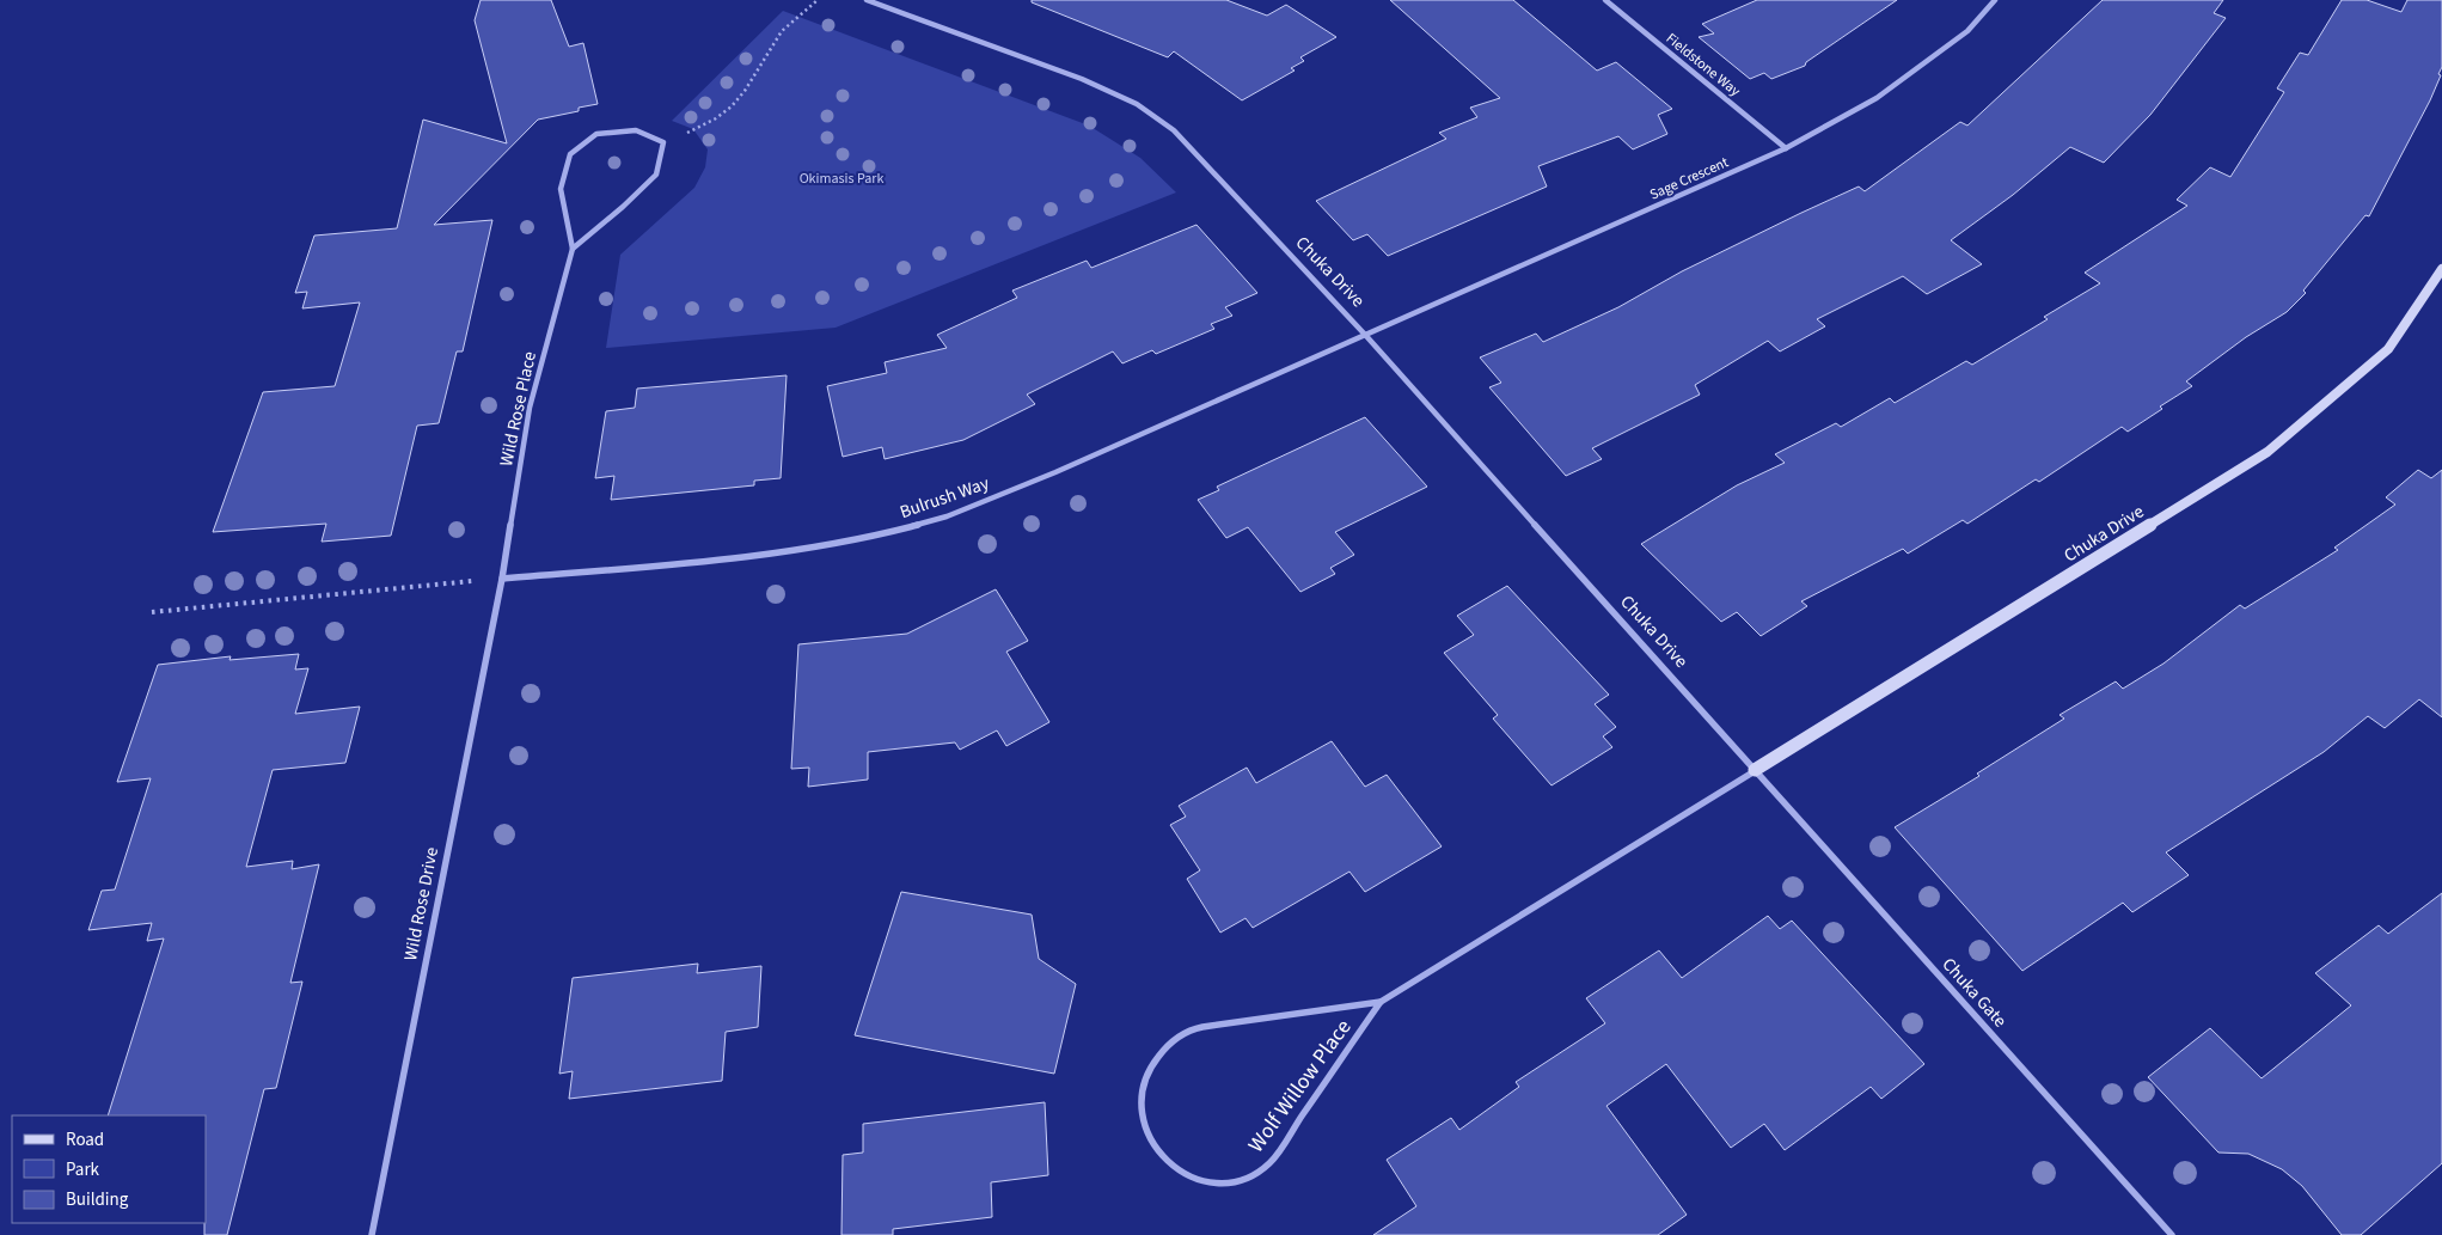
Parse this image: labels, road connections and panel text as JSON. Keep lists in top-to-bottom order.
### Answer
{
  "streets": {
    "street": [
      "Fieldstone Way",
      "Sage Crescent",
      "Chuka Drive",
      "Wild Rose Place",
      "Bulrush Way",
      "Wild Rose Drive",
      "Chuka Gate",
      "Wolf Willow Place"
    ]
  },
  "crossings": [
    ["Fieldstone Way", "Sage Crescent"],
    ["Sage Crescent", "Chuka Drive"],
    ["Sage Crescent", "Bulrush Way"],
    ["Chuka Drive", "Bulrush Way"],
    ["Chuka Drive", "Chuka Gate"],
    ["Chuka Drive", "Wolf Willow Place"],
    ["Wild Rose Place", "Bulrush Way"],
    ["Wild Rose Place", "Wild Rose Drive"],
    ["Bulrush Way", "Wild Rose Drive"],
    ["Chuka Gate", "Wolf Willow Place"]
  ],
  "parks": ["Okimasis Park"],
  "legend": ["Road", "Park", "Building"]
}
